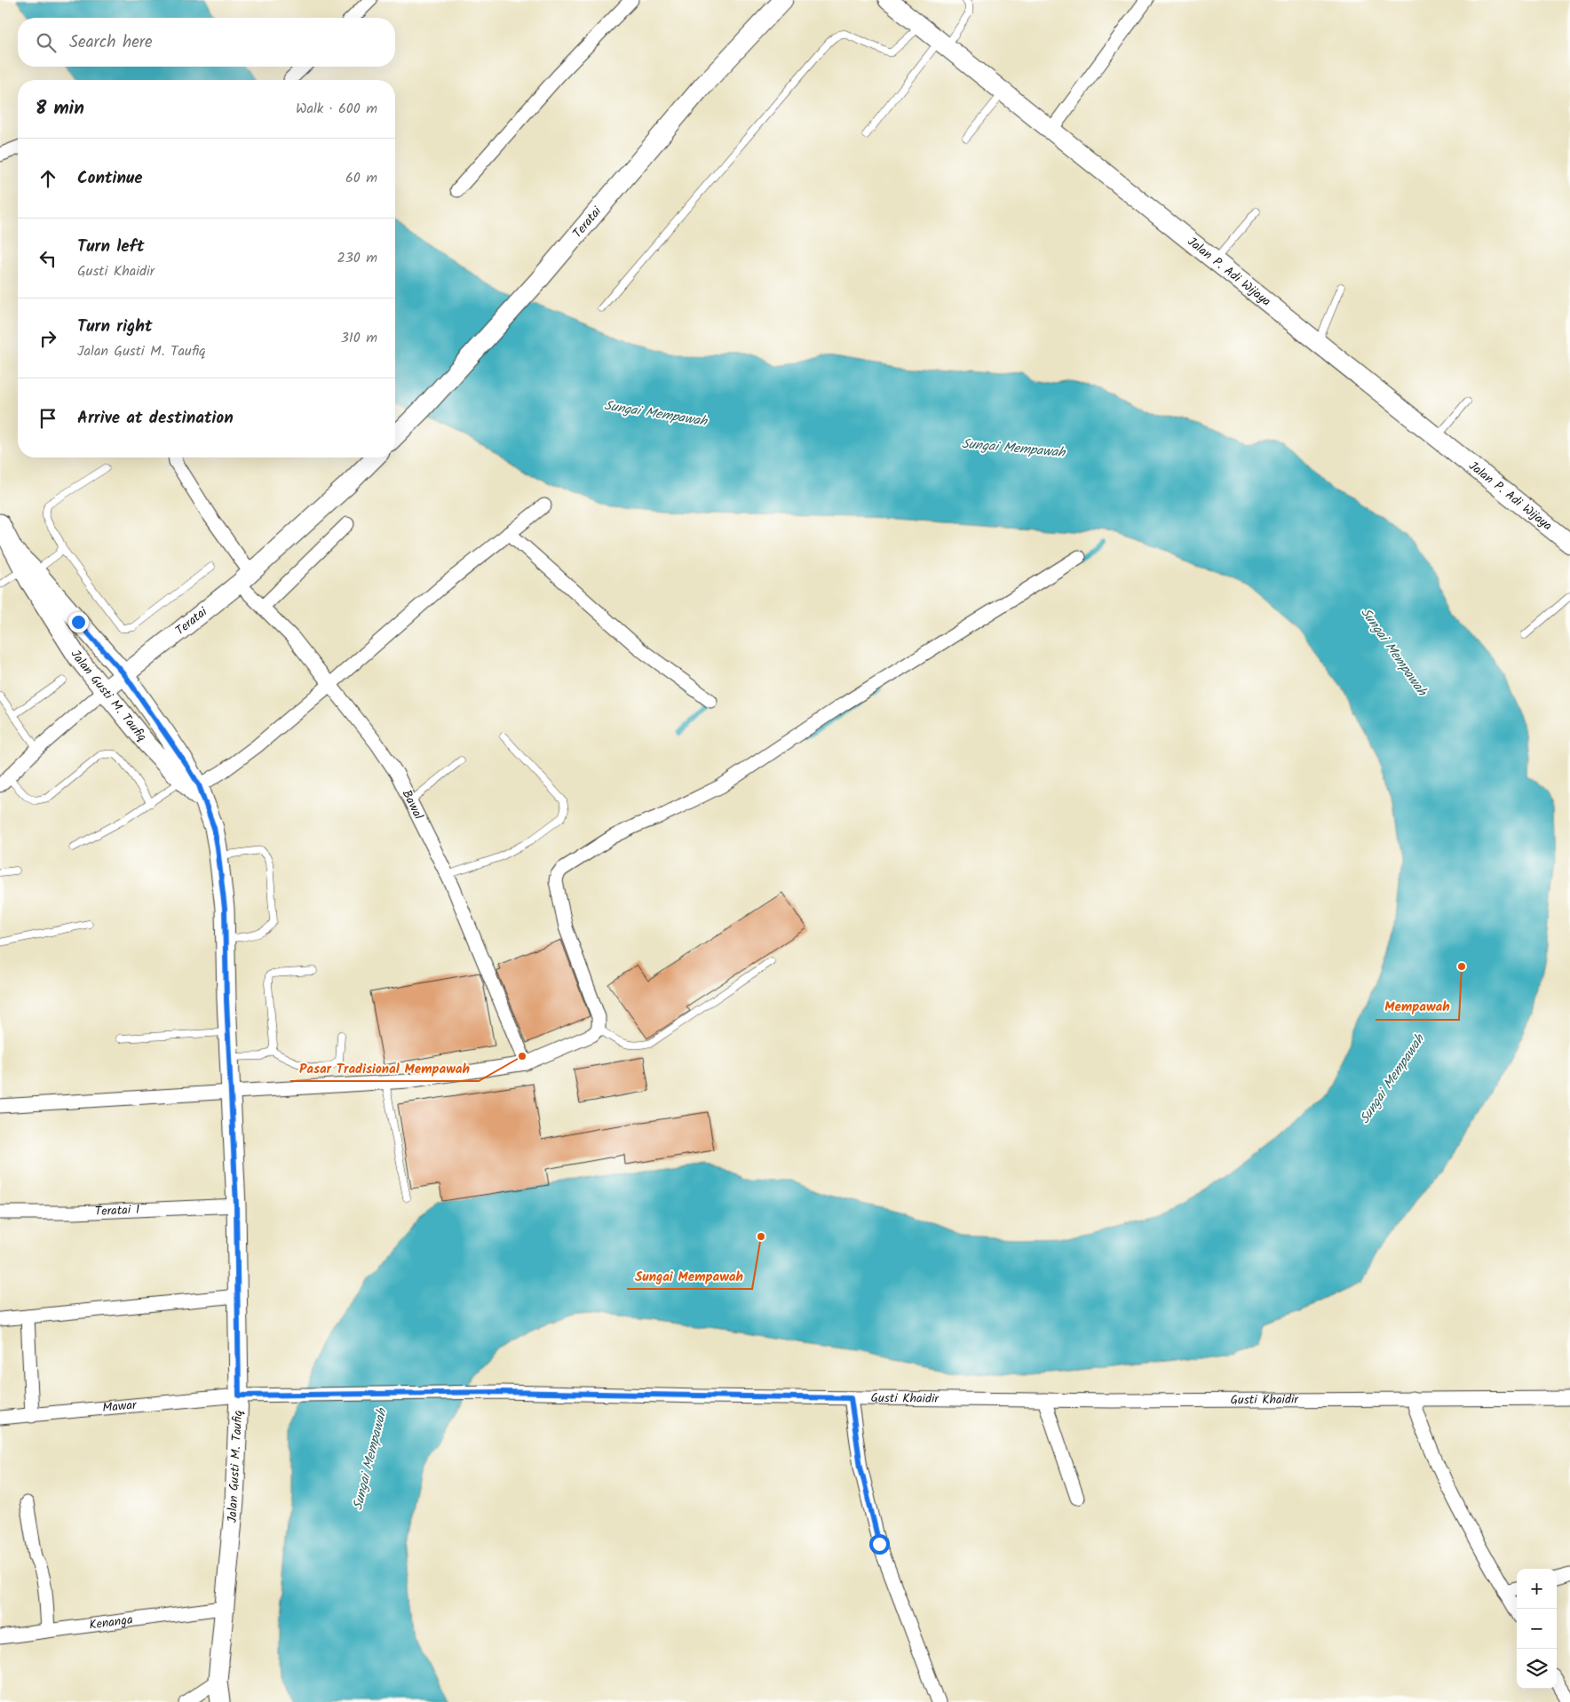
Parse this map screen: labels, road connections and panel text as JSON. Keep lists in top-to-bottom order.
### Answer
{
  "streets": {
    "main road": ["Teratai", "Jalan P. Adi Wijaya", "Jalan Gusti M. Taufiq"],
    "street": [
      "Bawal",
      "Teratai 1",
      "Gusti Khaidir",
      "Mawar",
      "Kenanga"
    ]
  },
  "crossings": [
    ["Teratai", "Jalan Gusti M. Taufiq"],
    ["Teratai", "Bawal"],
    ["Jalan Gusti M. Taufiq", "Teratai 1"],
    ["Jalan Gusti M. Taufiq", "Gusti Khaidir"],
    ["Jalan Gusti M. Taufiq", "Mawar"],
    ["Jalan Gusti M. Taufiq", "Kenanga"],
    ["Gusti Khaidir", "Mawar"]
  ],
  "water": ["Sungai Mempawah"],
  "places": ["Mempawah", "Pasar Tradisional Mempawah", "Sungai Mempawah"],
  "page": {
    "search": "Search here",
    "heading": ["8 min", "Walk · 600 m"],
    "list": [
      ["Continue", "60 m"],
      ["Turn left", "Gusti Khaidir", "230 m"],
      ["Turn right", "Jalan Gusti M. Taufiq", "310 m"],
      "Arrive at destination"
    ],
    "map_buttons": ["+", "−"]
  }
}
